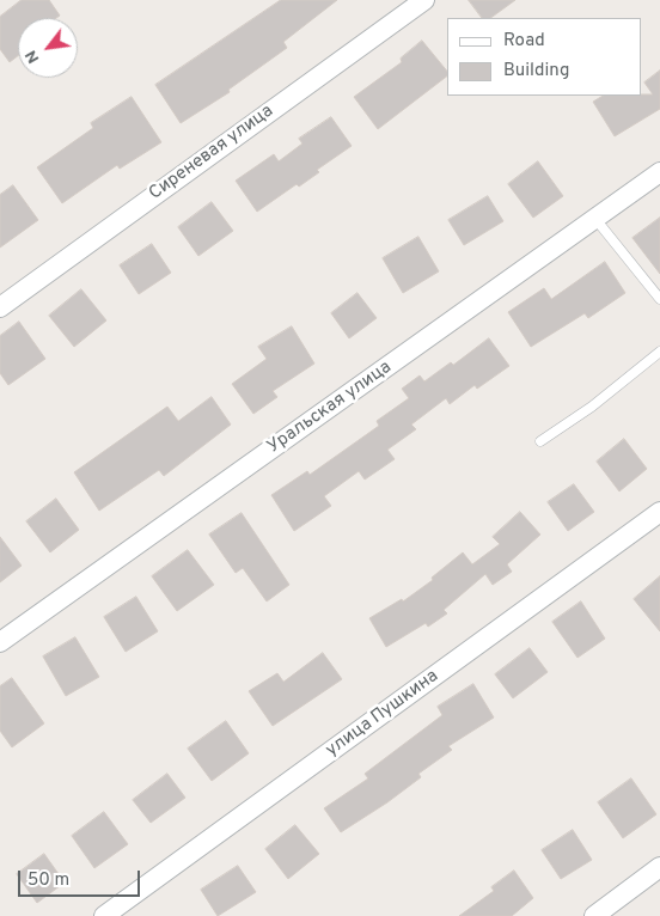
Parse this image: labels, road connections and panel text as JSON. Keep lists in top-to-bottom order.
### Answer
{
  "streets": {
    "street": ["Сиреневая улица", "Уральская улица", "улица Пушкина"]
  },
  "legend": ["Road", "Building"],
  "scale_bar": "50 m",
  "north": "bottom left"
}
